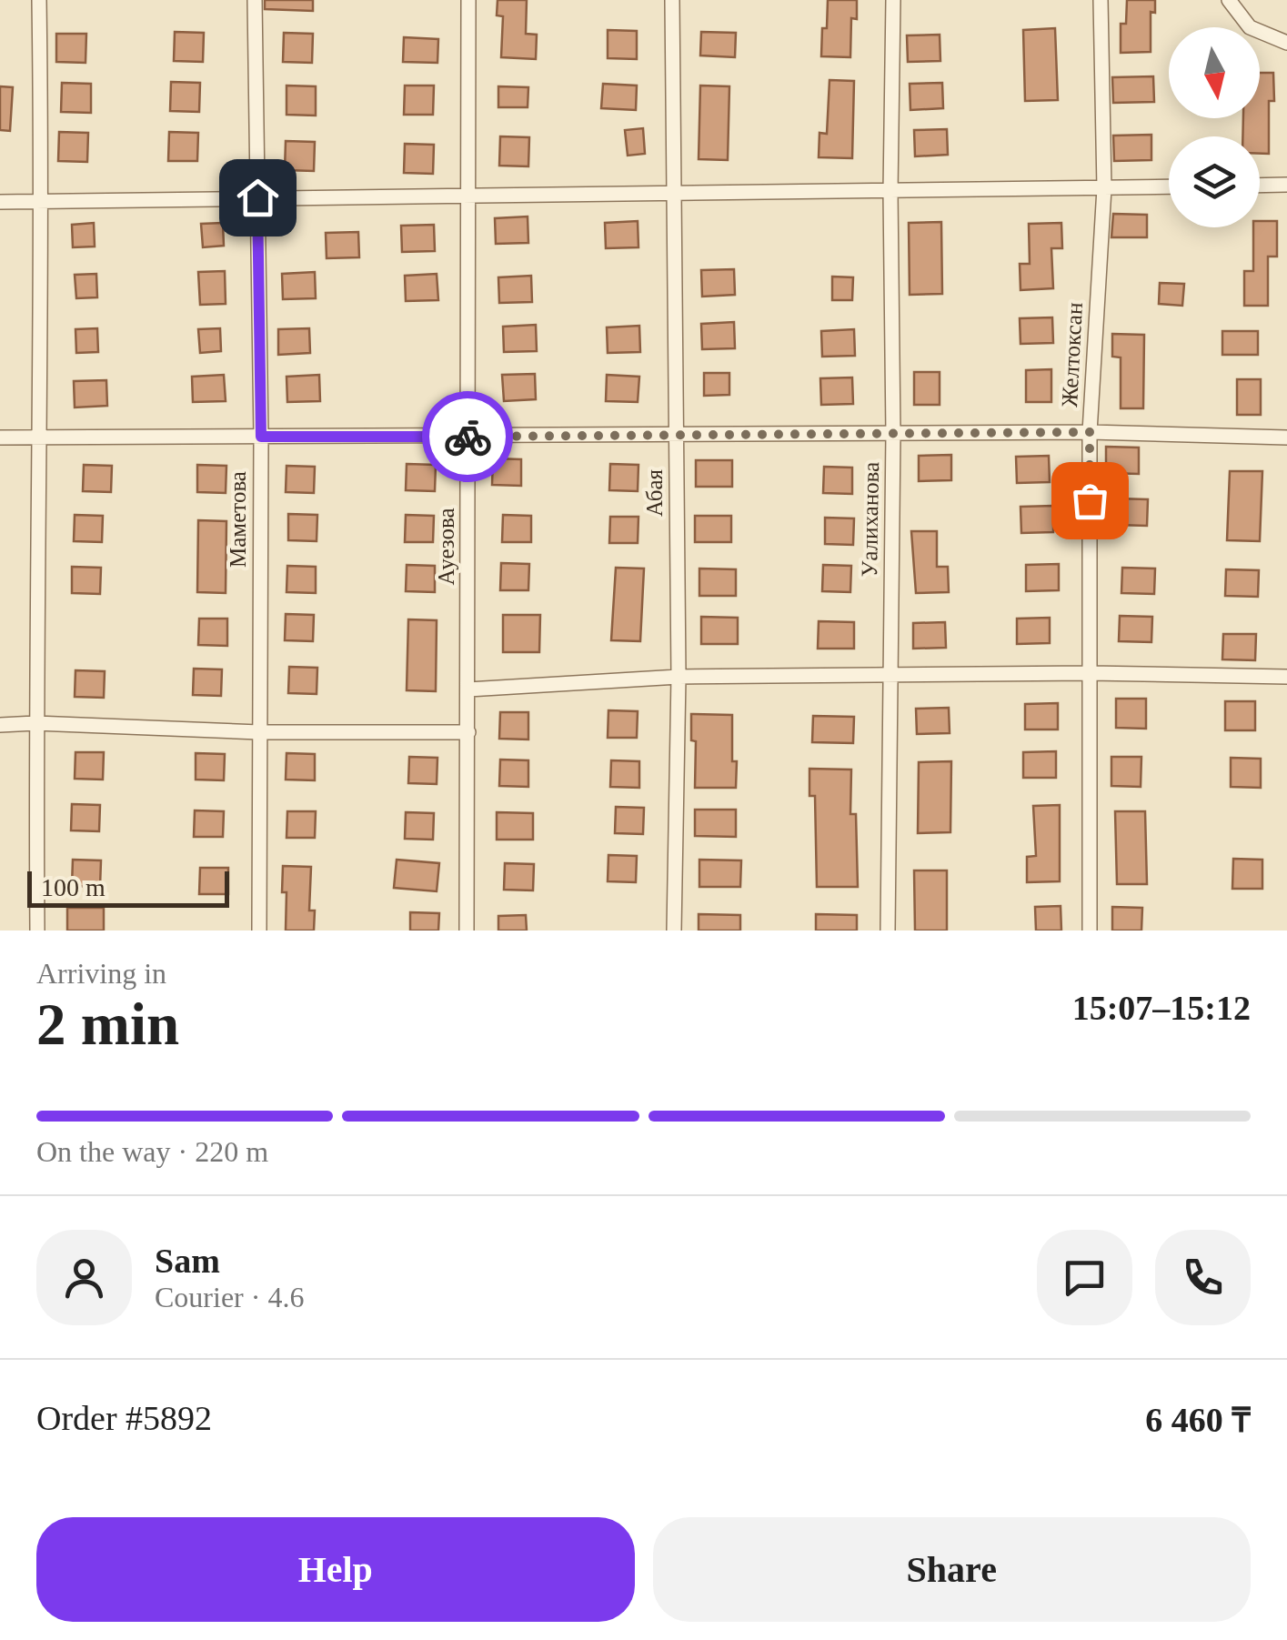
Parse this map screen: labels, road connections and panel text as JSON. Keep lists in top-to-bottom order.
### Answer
{
  "streets": {
    "street": [
      "Желтоксан",
      "Абая",
      "Маметова",
      "Уалиханова",
      "Ауезова"
    ]
  },
  "scale_bar": "100 m",
  "north": "bottom",
  "page": {
    "scale": "100 m",
    "heading": ["2 min", "Arriving in", "15:07–15:12"],
    "panel": [
      "Sam",
      "Courier · 4.6",
      "Order #5892",
      "6 460 ₸"
    ],
    "bar": "On the way · 220 m",
    "buttons": ["Help", "Share"]
  }
}
